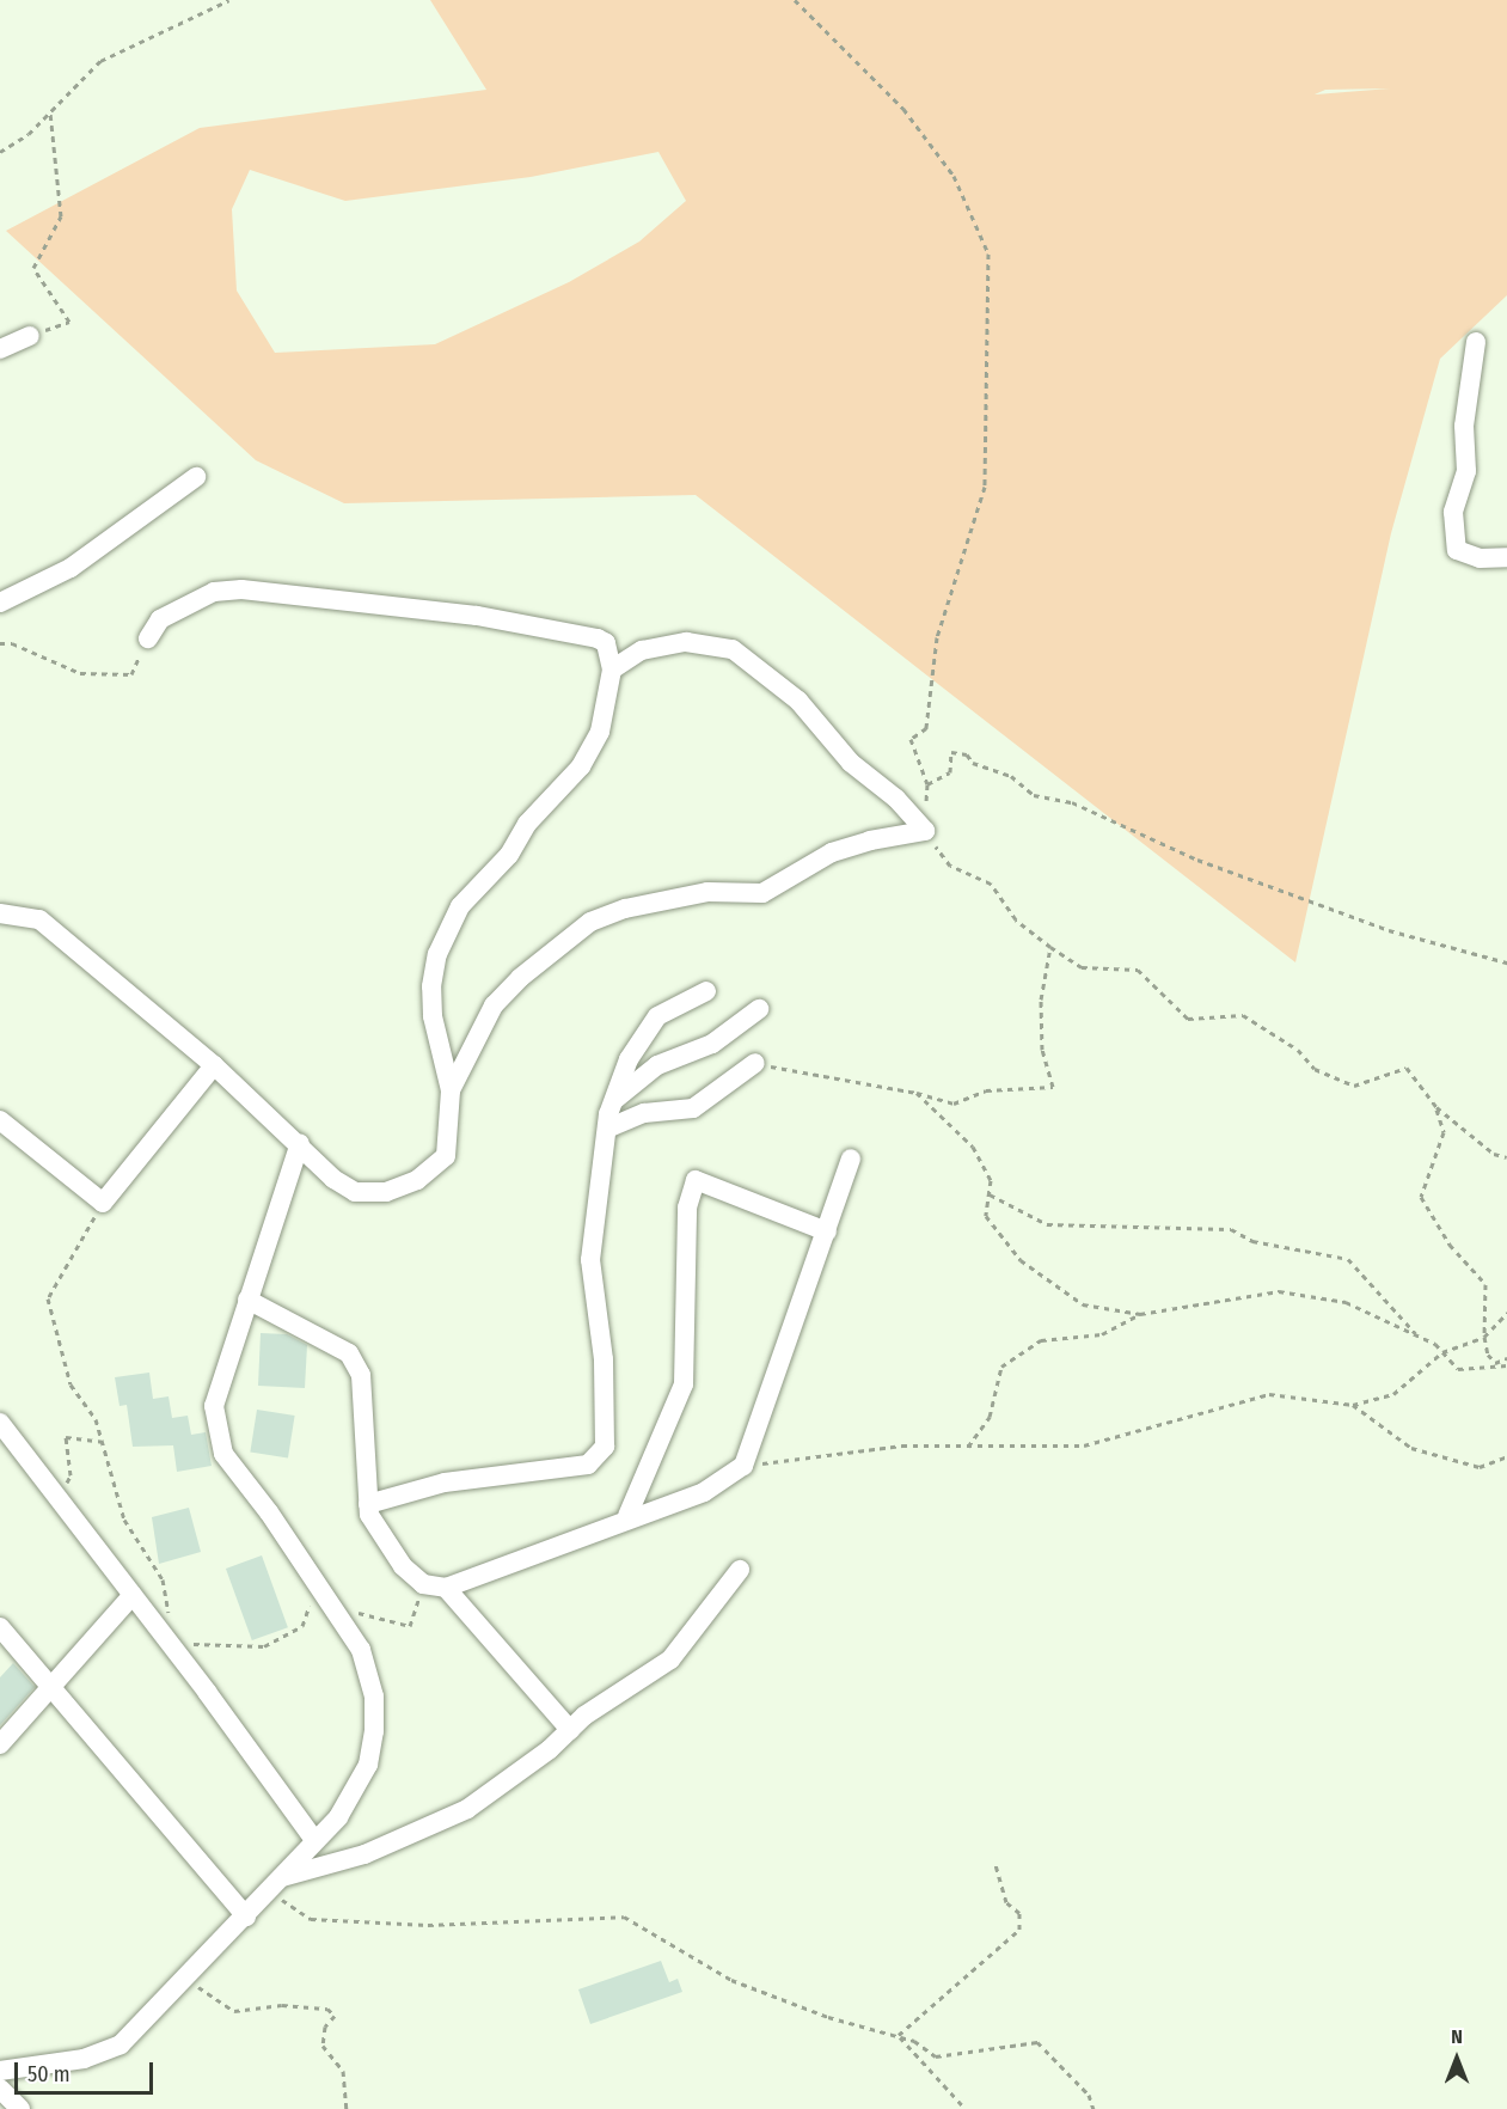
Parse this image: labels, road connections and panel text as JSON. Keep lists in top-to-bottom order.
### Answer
{
  "scale_bar": "50 m",
  "north": "top"
}
